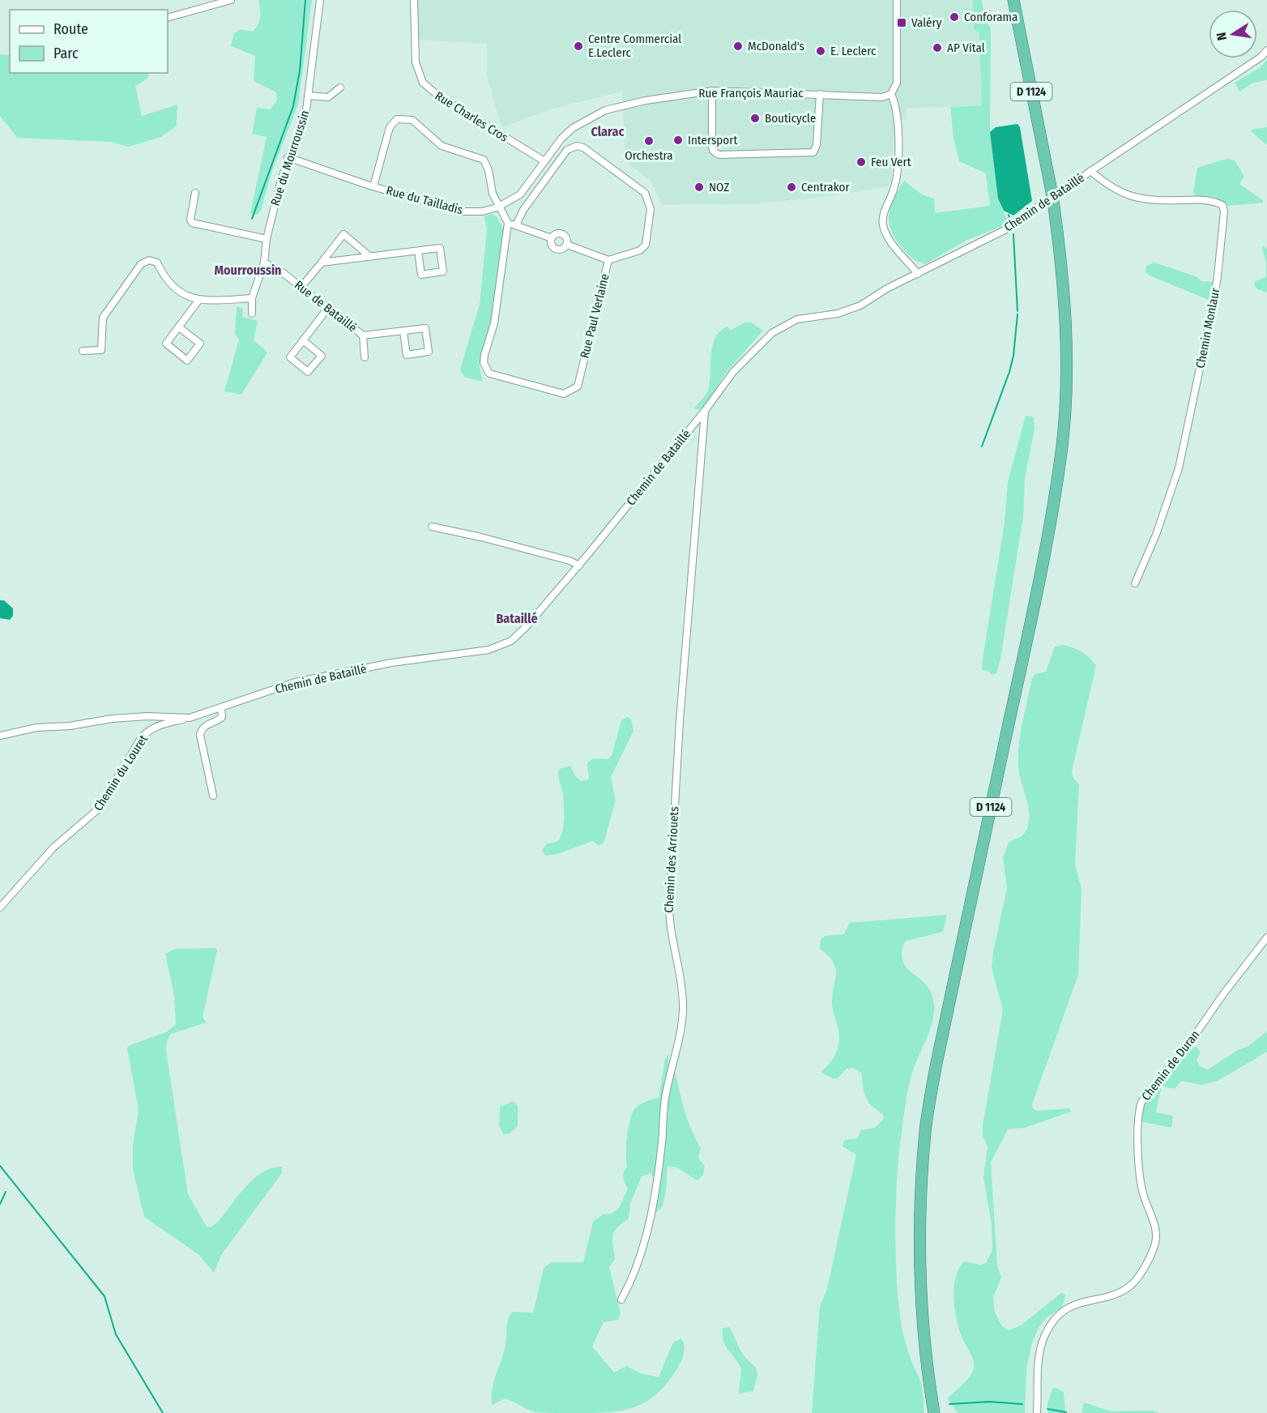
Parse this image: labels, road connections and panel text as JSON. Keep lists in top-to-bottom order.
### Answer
{
  "streets": {
    "highway": ["D 1124"],
    "street": [
      "Rue François Mauriac",
      "Rue Charles Cros",
      "Rue du Mourroussin",
      "Rue du Tailladis",
      "Chemin de Bataillé",
      "Rue de Bataillé",
      "Rue Paul Verlaine",
      "Chemin Monlaur",
      "Chemin du Louret",
      "Chemin des Arriouets",
      "Chemin de Duran"
    ]
  },
  "crossings": [
    ["Rue François Mauriac", "Rue Charles Cros"],
    ["Rue François Mauriac", "Rue du Tailladis"],
    ["Rue Charles Cros", "Rue du Tailladis"],
    ["Rue du Mourroussin", "Rue du Tailladis"],
    ["Rue du Mourroussin", "Rue de Bataillé"],
    ["Chemin de Bataillé", "Chemin Monlaur"],
    ["Chemin de Bataillé", "Chemin du Louret"],
    ["Chemin de Bataillé", "Chemin des Arriouets"]
  ],
  "districts": ["Clarac", "Mourroussin", "Bataillé"],
  "places": {
    "other": [
      "Conforama",
      "Centre Commercial E.Leclerc",
      "McDonald's",
      "AP Vital",
      "E. Leclerc",
      "Bouticycle",
      "Intersport",
      "Orchestra",
      "Feu Vert",
      "NOZ",
      "Centrakor"
    ],
    "transit": ["Valéry"]
  },
  "legend": ["Route", "Parc"],
  "north": "left"
}
